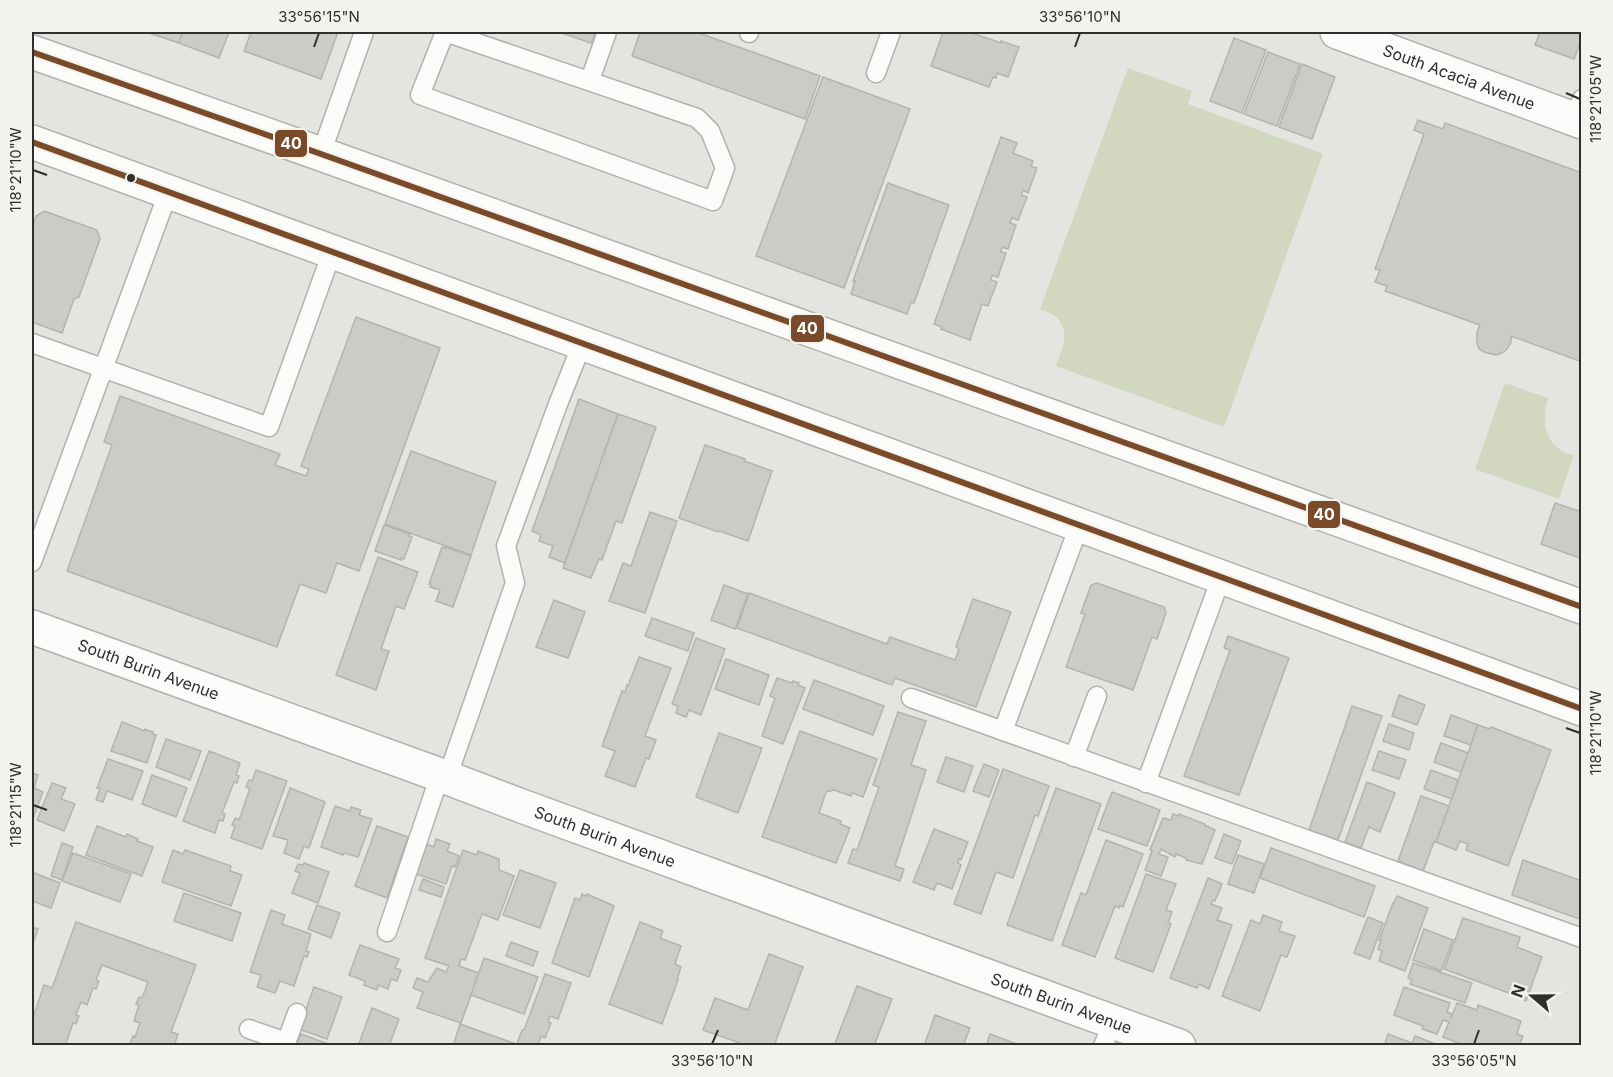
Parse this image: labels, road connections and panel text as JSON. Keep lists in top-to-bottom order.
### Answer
{
  "streets": {
    "main road": ["South Acacia Avenue", "South Burin Avenue"]
  },
  "lines": ["transit line 40"],
  "north": "left",
  "coordinates": [
    "33°56'15\"N",
    "33°56'10\"N",
    "118°21'05\"W",
    "118°21'10\"W",
    "118°21'15\"W",
    "33°56'05\"N"
  ]
}
